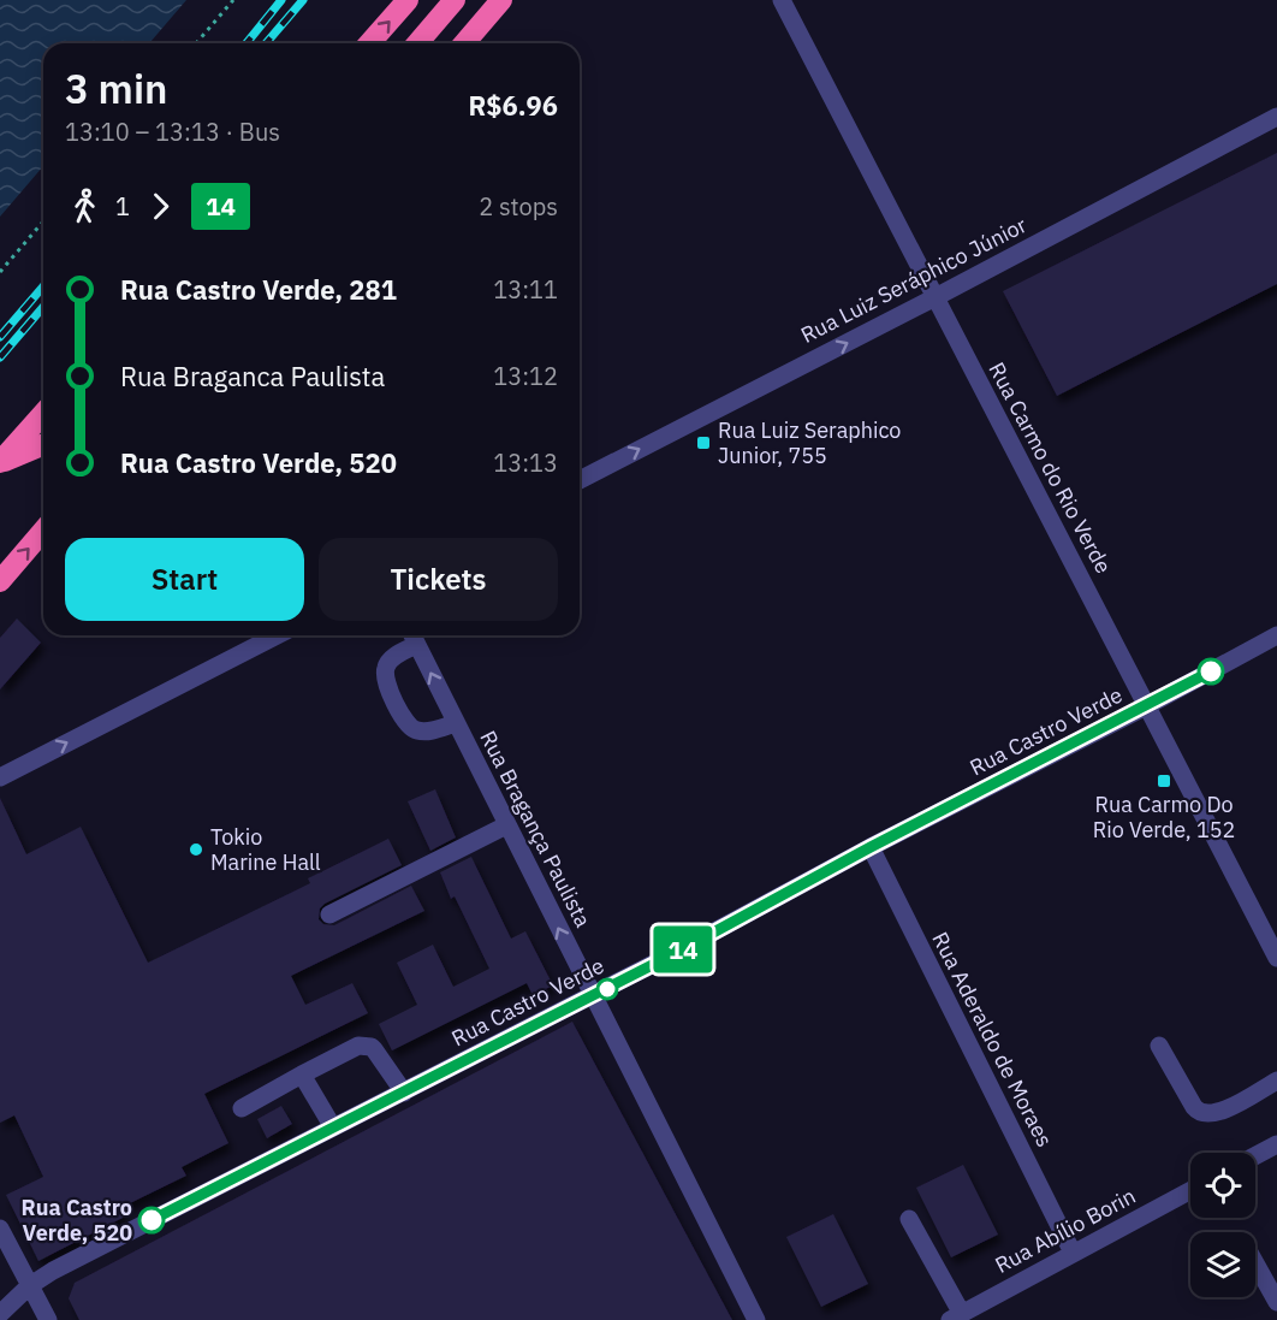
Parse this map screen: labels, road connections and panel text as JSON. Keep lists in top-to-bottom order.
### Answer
{
  "streets": {
    "street": [
      "Rua Luiz Seráphico Júnior",
      "Rua Carmo do Rio Verde",
      "Rua Castro Verde",
      "Rua Bragança Paulista",
      "Rua Aderaldo de Moraes",
      "Rua Abílio Borin"
    ]
  },
  "crossings": [
    ["Rua Luiz Seráphico Júnior", "Rua Carmo do Rio Verde"],
    ["Rua Carmo do Rio Verde", "Rua Castro Verde"],
    ["Rua Castro Verde", "Rua Bragança Paulista"],
    ["Rua Castro Verde", "Rua Aderaldo de Moraes"],
    ["Rua Aderaldo de Moraes", "Rua Abílio Borin"]
  ],
  "one_way": ["Rua Luiz Seráphico Júnior", "Rua Bragança Paulista"],
  "places": {
    "transit": ["Rua Luiz Seraphico Junior, 755", "Rua Carmo Do Rio Verde, 152"],
    "other": ["Tokio Marine Hall", "Rua Castro Verde, 520"]
  },
  "lines": ["bus line 14"],
  "page": {
    "on_map": "14",
    "heading": ["3 min", "13:10 – 13:13 · Bus", "R$6.96"],
    "legs": ["1", "14", "2 stops"],
    "list": [
      {
        "name": "Rua Castro Verde, 281",
        "value": "13:11"
      },
      {
        "name": "Rua Braganca Paulista",
        "value": "13:12"
      },
      {
        "name": "Rua Castro Verde, 520",
        "value": "13:13"
      }
    ],
    "buttons": ["Start", "Tickets"]
  }
}
